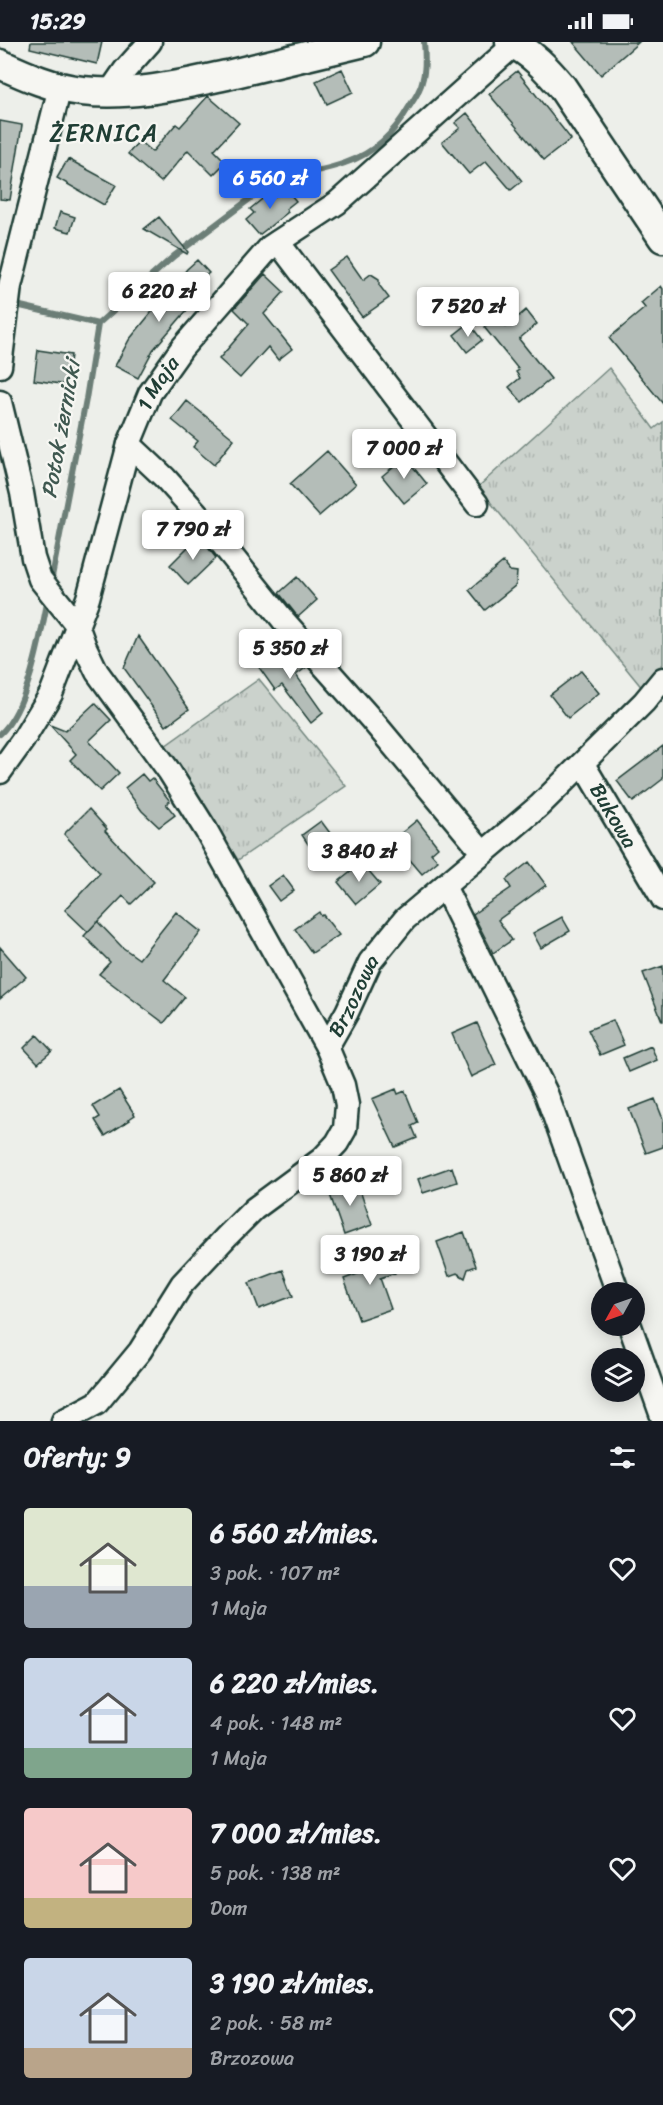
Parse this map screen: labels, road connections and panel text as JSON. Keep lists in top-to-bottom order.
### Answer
{
  "streets": {
    "street": ["1 Maja", "Bukowa", "Brzozowa"]
  },
  "crossings": [
    ["Bukowa", "Brzozowa"]
  ],
  "districts": ["ŻERNICA"],
  "water": ["Potok żernicki"],
  "north": "bottom left",
  "page": {
    "status": "15:29",
    "price": [
      "6 560 zł",
      "6 220 zł",
      "7 520 zł",
      "7 000 zł",
      "7 790 zł",
      "5 350 zł",
      "3 840 zł",
      "5 860 zł",
      "3 190 zł"
    ],
    "heading": "Oferty: 9",
    "list": [
      {
        "name": "6 560 zł/mies.",
        "note": "3 pok. · 107 m² · 1 Maja"
      },
      {
        "name": "6 220 zł/mies.",
        "note": "4 pok. · 148 m² · 1 Maja"
      },
      {
        "name": "7 000 zł/mies.",
        "note": "5 pok. · 138 m² · Dom"
      },
      {
        "name": "3 190 zł/mies.",
        "note": "2 pok. · 58 m² · Brzozowa"
      }
    ]
  }
}
